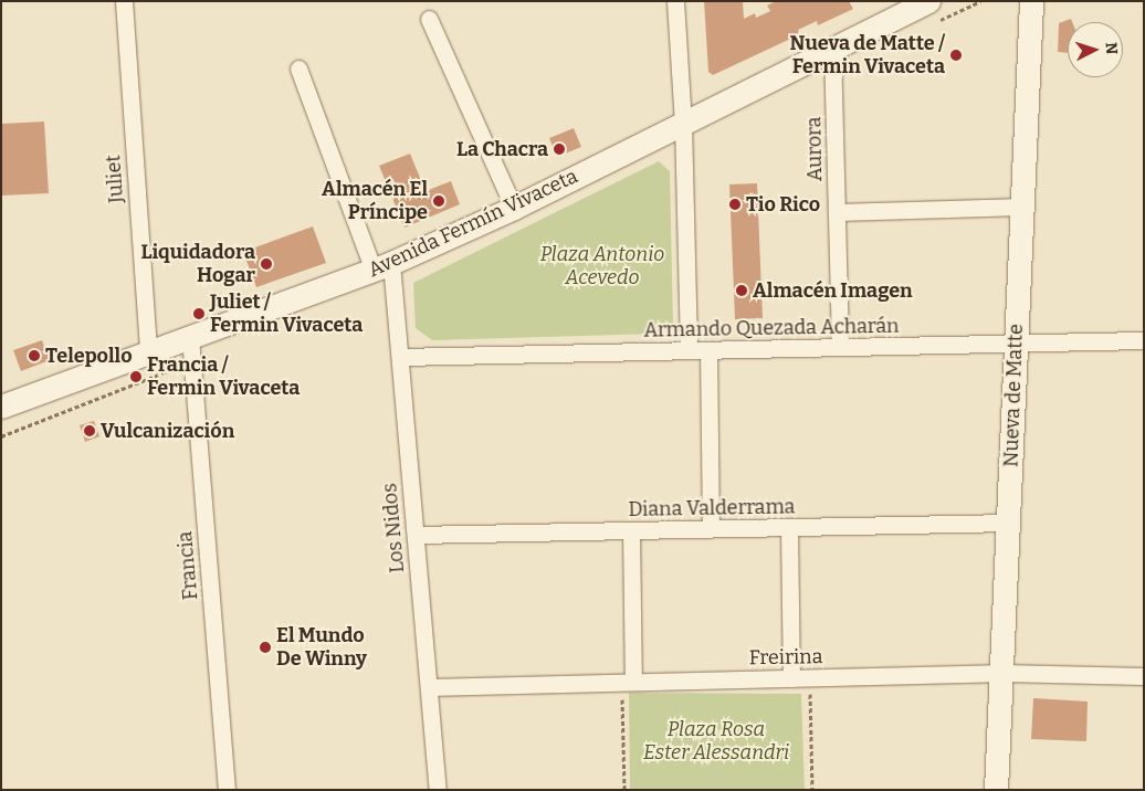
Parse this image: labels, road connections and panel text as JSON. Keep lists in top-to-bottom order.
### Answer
{
  "streets": {
    "main road": ["Avenida Fermín Vivaceta", "Nueva de Matte"],
    "street": [
      "Aurora",
      "Juliet",
      "Armando Quezada Acharán",
      "Diana Valderrama",
      "Los Nidos",
      "Francia",
      "Freirina"
    ]
  },
  "crossings": [
    ["Aurora", "Avenida Fermín Vivaceta"],
    ["Aurora", "Armando Quezada Acharán"],
    ["Juliet", "Avenida Fermín Vivaceta"],
    ["Avenida Fermín Vivaceta", "Los Nidos"],
    ["Avenida Fermín Vivaceta", "Francia"],
    ["Armando Quezada Acharán", "Nueva de Matte"],
    ["Armando Quezada Acharán", "Los Nidos"],
    ["Nueva de Matte", "Diana Valderrama"],
    ["Nueva de Matte", "Freirina"],
    ["Diana Valderrama", "Los Nidos"],
    ["Los Nidos", "Freirina"]
  ],
  "parks": ["Plaza Antonio Acevedo", "Plaza Rosa Ester Alessandri"],
  "places": [
    "Nueva de Matte / Fermin Vivaceta",
    "La Chacra",
    "Almacén El Príncipe",
    "Tio Rico",
    "Liquidadora Hogar",
    "Almacén Imagen",
    "Juliet / Fermin Vivaceta",
    "Telepollo",
    "Francia / Fermin Vivaceta",
    "Vulcanización",
    "El Mundo De Winny"
  ],
  "north": "right"
}
